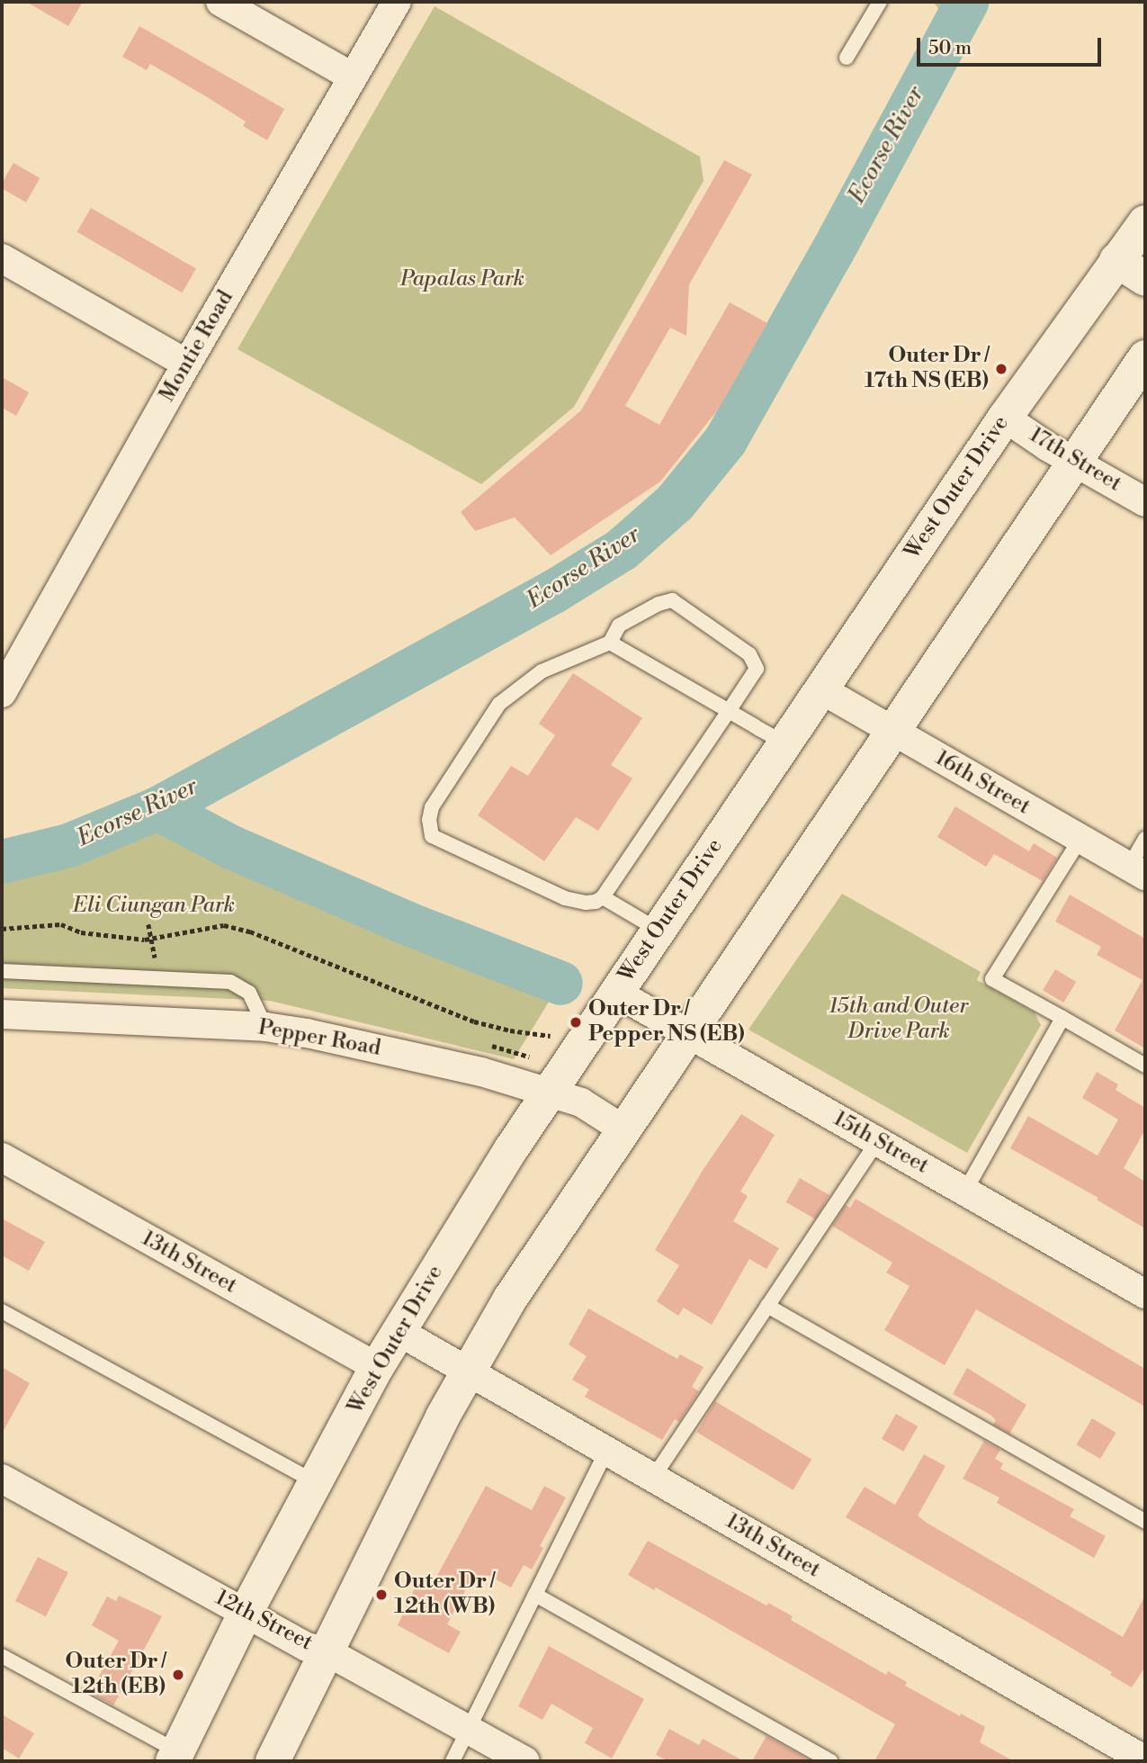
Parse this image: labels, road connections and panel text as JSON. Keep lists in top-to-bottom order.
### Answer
{
  "streets": {
    "main road": ["West Outer Drive"],
    "street": [
      "Montie Road",
      "17th Street",
      "16th Street",
      "Pepper Road",
      "15th Street",
      "13th Street",
      "12th Street"
    ]
  },
  "crossings": [
    ["17th Street", "West Outer Drive"],
    ["West Outer Drive", "16th Street"],
    ["West Outer Drive", "Pepper Road"],
    ["West Outer Drive", "15th Street"],
    ["West Outer Drive", "13th Street"],
    ["West Outer Drive", "12th Street"]
  ],
  "water": ["Ecorse River"],
  "parks": ["Papalas Park", "Eli Ciungan Park", "15th and Outer Drive Park"],
  "places": [
    "Outer Dr / 17th NS (EB)",
    "Outer Dr / Pepper NS (EB)",
    "Outer Dr / 12th (WB)",
    "Outer Dr / 12th (EB)"
  ],
  "scale_bar": "50 m"
}
